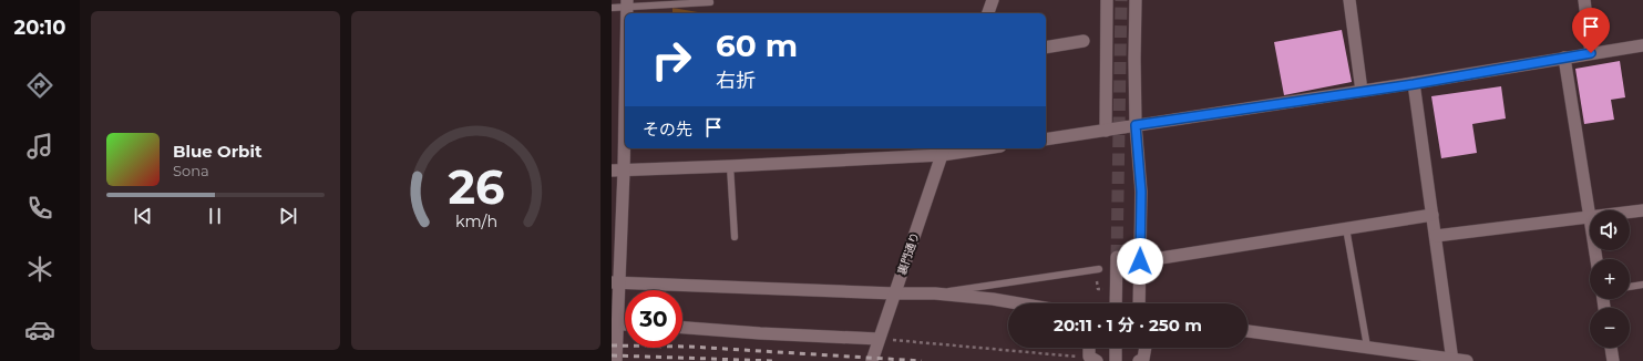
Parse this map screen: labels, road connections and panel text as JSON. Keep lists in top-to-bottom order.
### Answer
{
  "streets": {
    "street": ["裏門通り"]
  },
  "page": {
    "tabs": "20:10",
    "turn": ["60 m", "右折"],
    "then": "その先",
    "song": ["Blue Orbit", "Sona"],
    "map_buttons": ["+", "−"],
    "limit": "30",
    "trip": "20:11 · 1 分 · 250 m",
    "gauge": ["26", "km/h"]
  }
}
